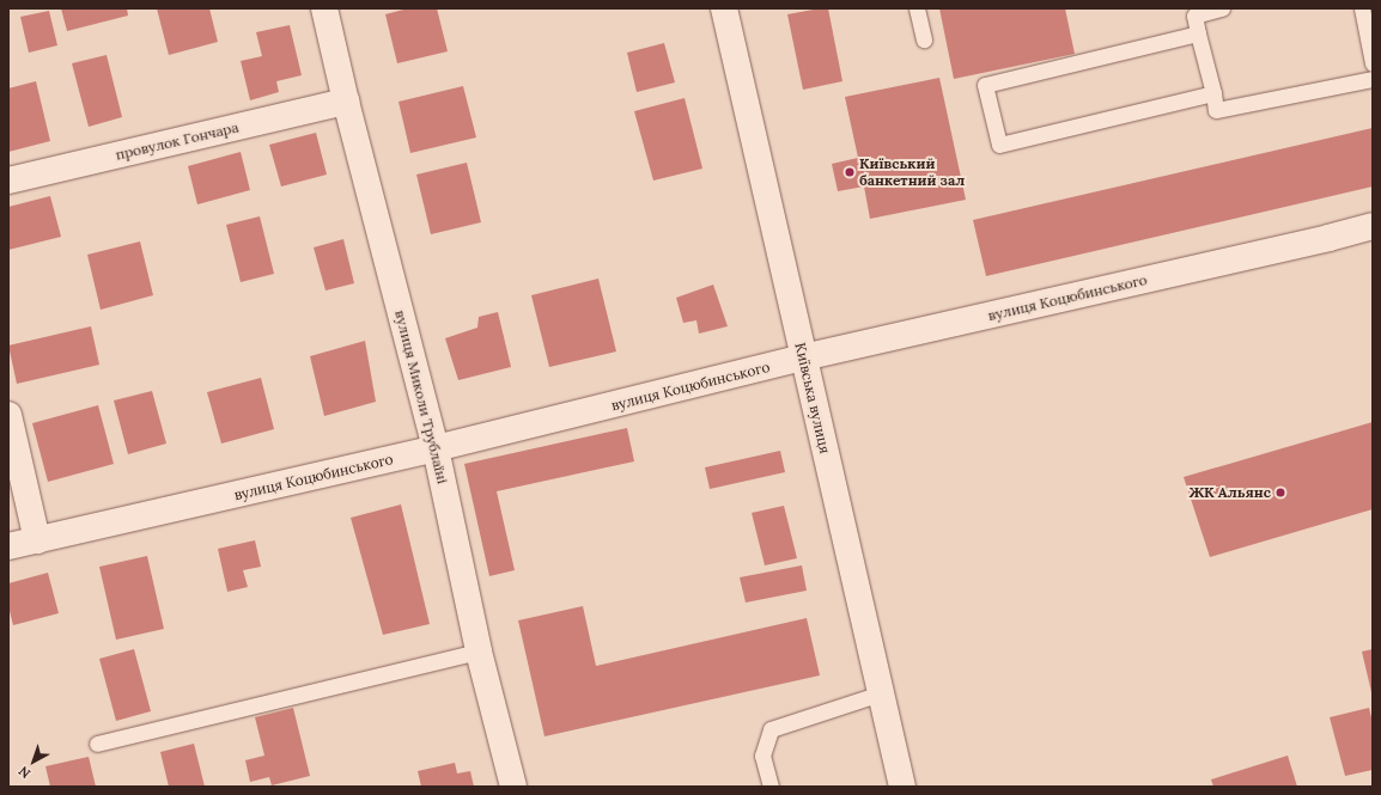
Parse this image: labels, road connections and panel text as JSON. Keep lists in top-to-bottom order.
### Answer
{
  "streets": {
    "street": [
      "провулок Гончара",
      "вулиця Коцюбинського",
      "вулиця Миколи Трублаїні",
      "Київська вулиця"
    ]
  },
  "crossings": [
    ["провулок Гончара", "вулиця Миколи Трублаїні"],
    ["вулиця Коцюбинського", "вулиця Миколи Трублаїні"],
    ["вулиця Коцюбинського", "Київська вулиця"]
  ],
  "places": ["Київський банкетний зал", "ЖК Альянс"],
  "north": "bottom left"
}
